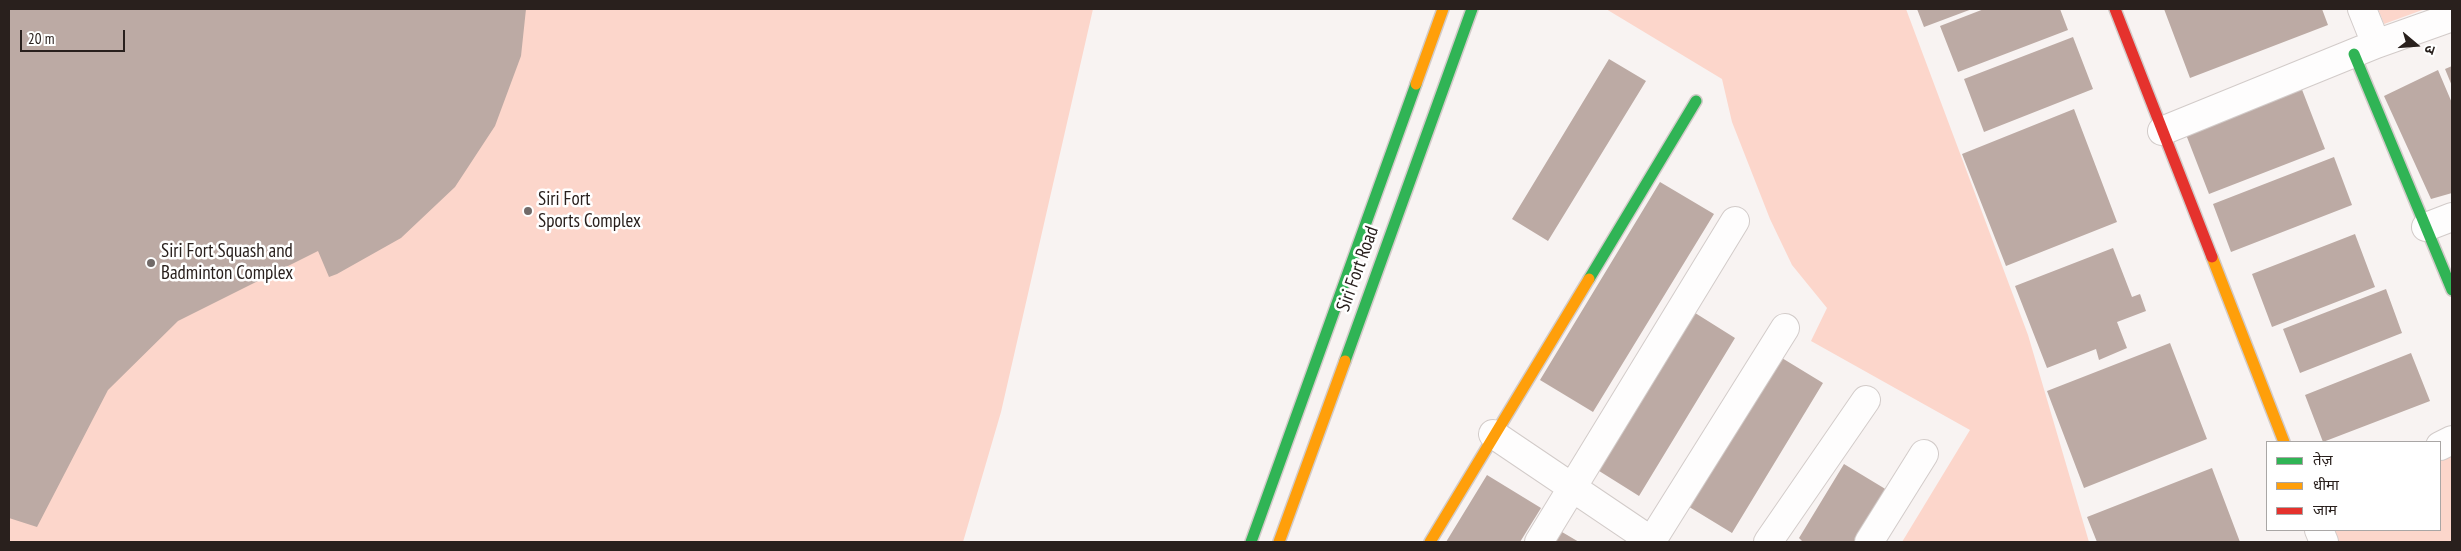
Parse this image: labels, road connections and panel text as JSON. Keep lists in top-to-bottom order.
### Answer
{
  "streets": {
    "street": ["Siri Fort Road"]
  },
  "places": ["Siri Fort Sports Complex", "Siri Fort Squash and Badminton Complex"],
  "legend": ["तेज़", "धीमा", "जाम"],
  "scale_bar": "20 m",
  "north": "right"
}
